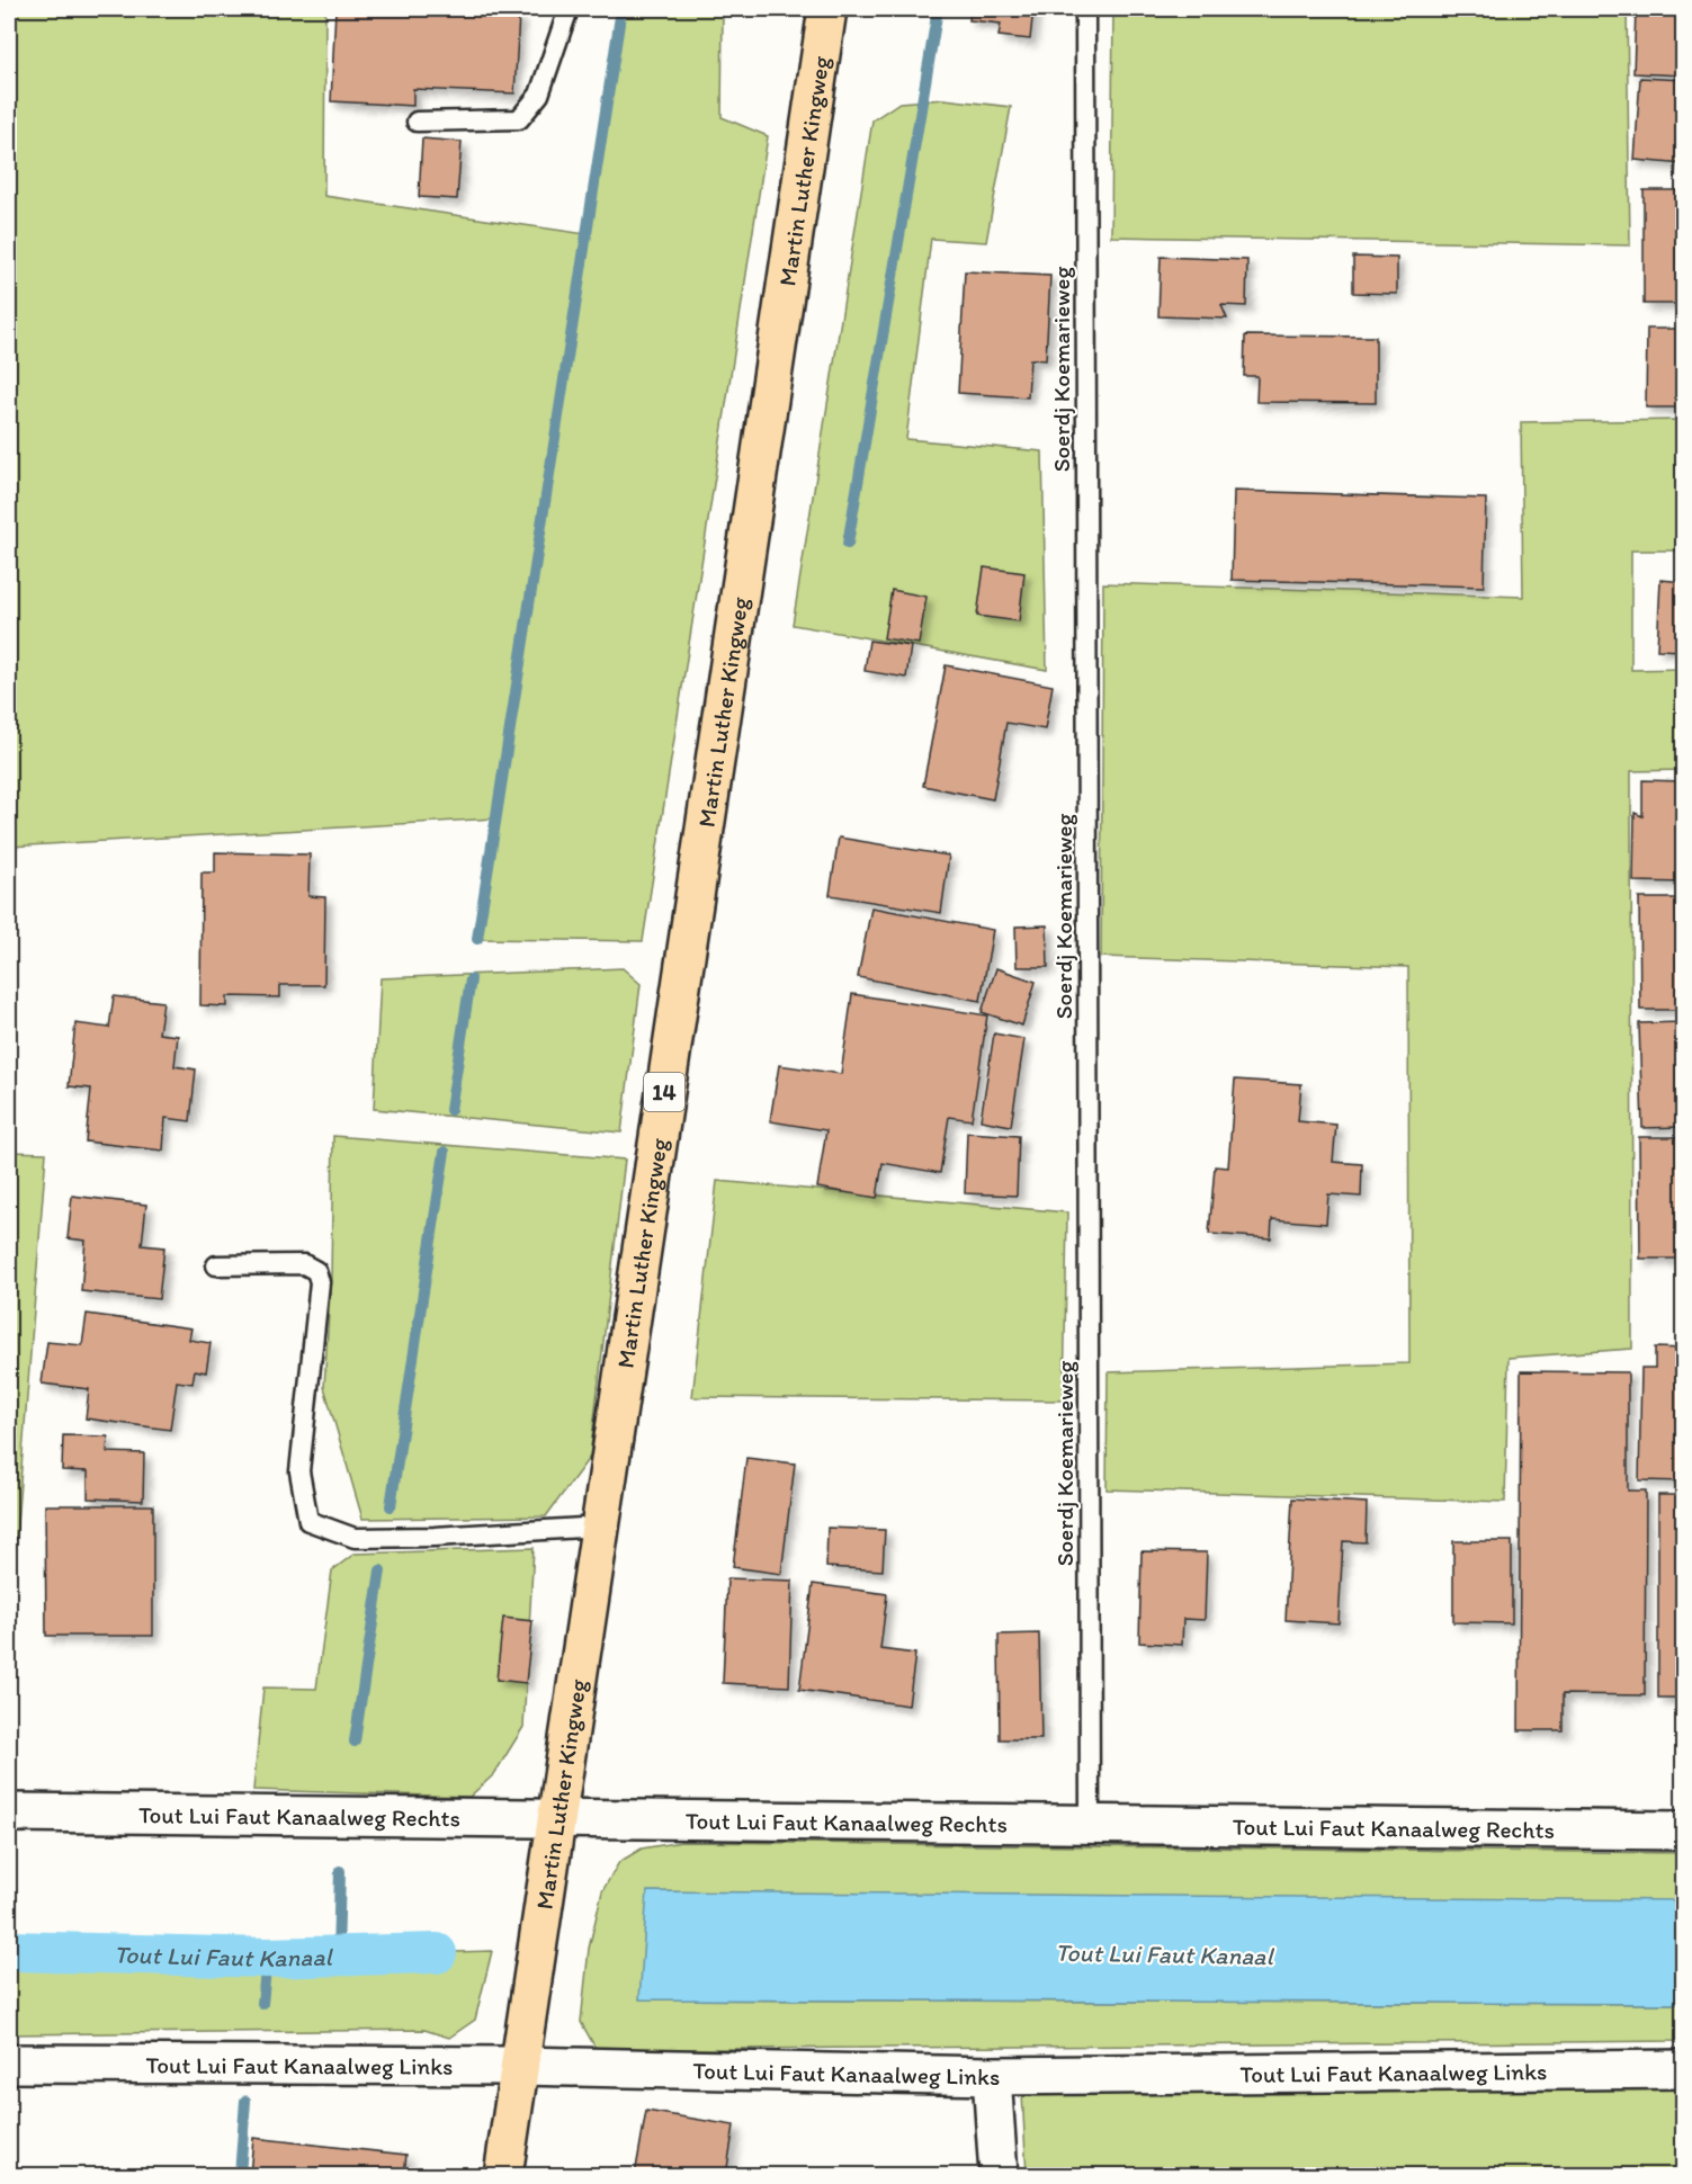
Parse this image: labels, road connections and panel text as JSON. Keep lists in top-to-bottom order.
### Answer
{
  "streets": {
    "main road": ["Martin Luther Kingweg", "14"],
    "street": ["Tout Lui Faut Kanaalweg Rechts", "Tout Lui Faut Kanaalweg Links"],
    "lane": ["Soerdj Koemarieweg"]
  },
  "crossings": [
    ["Martin Luther Kingweg", "Tout Lui Faut Kanaalweg Rechts"],
    ["Martin Luther Kingweg", "Tout Lui Faut Kanaalweg Links"],
    ["Soerdj Koemarieweg", "Tout Lui Faut Kanaalweg Rechts"]
  ],
  "water": ["Tout Lui Faut Kanaal"]
}
